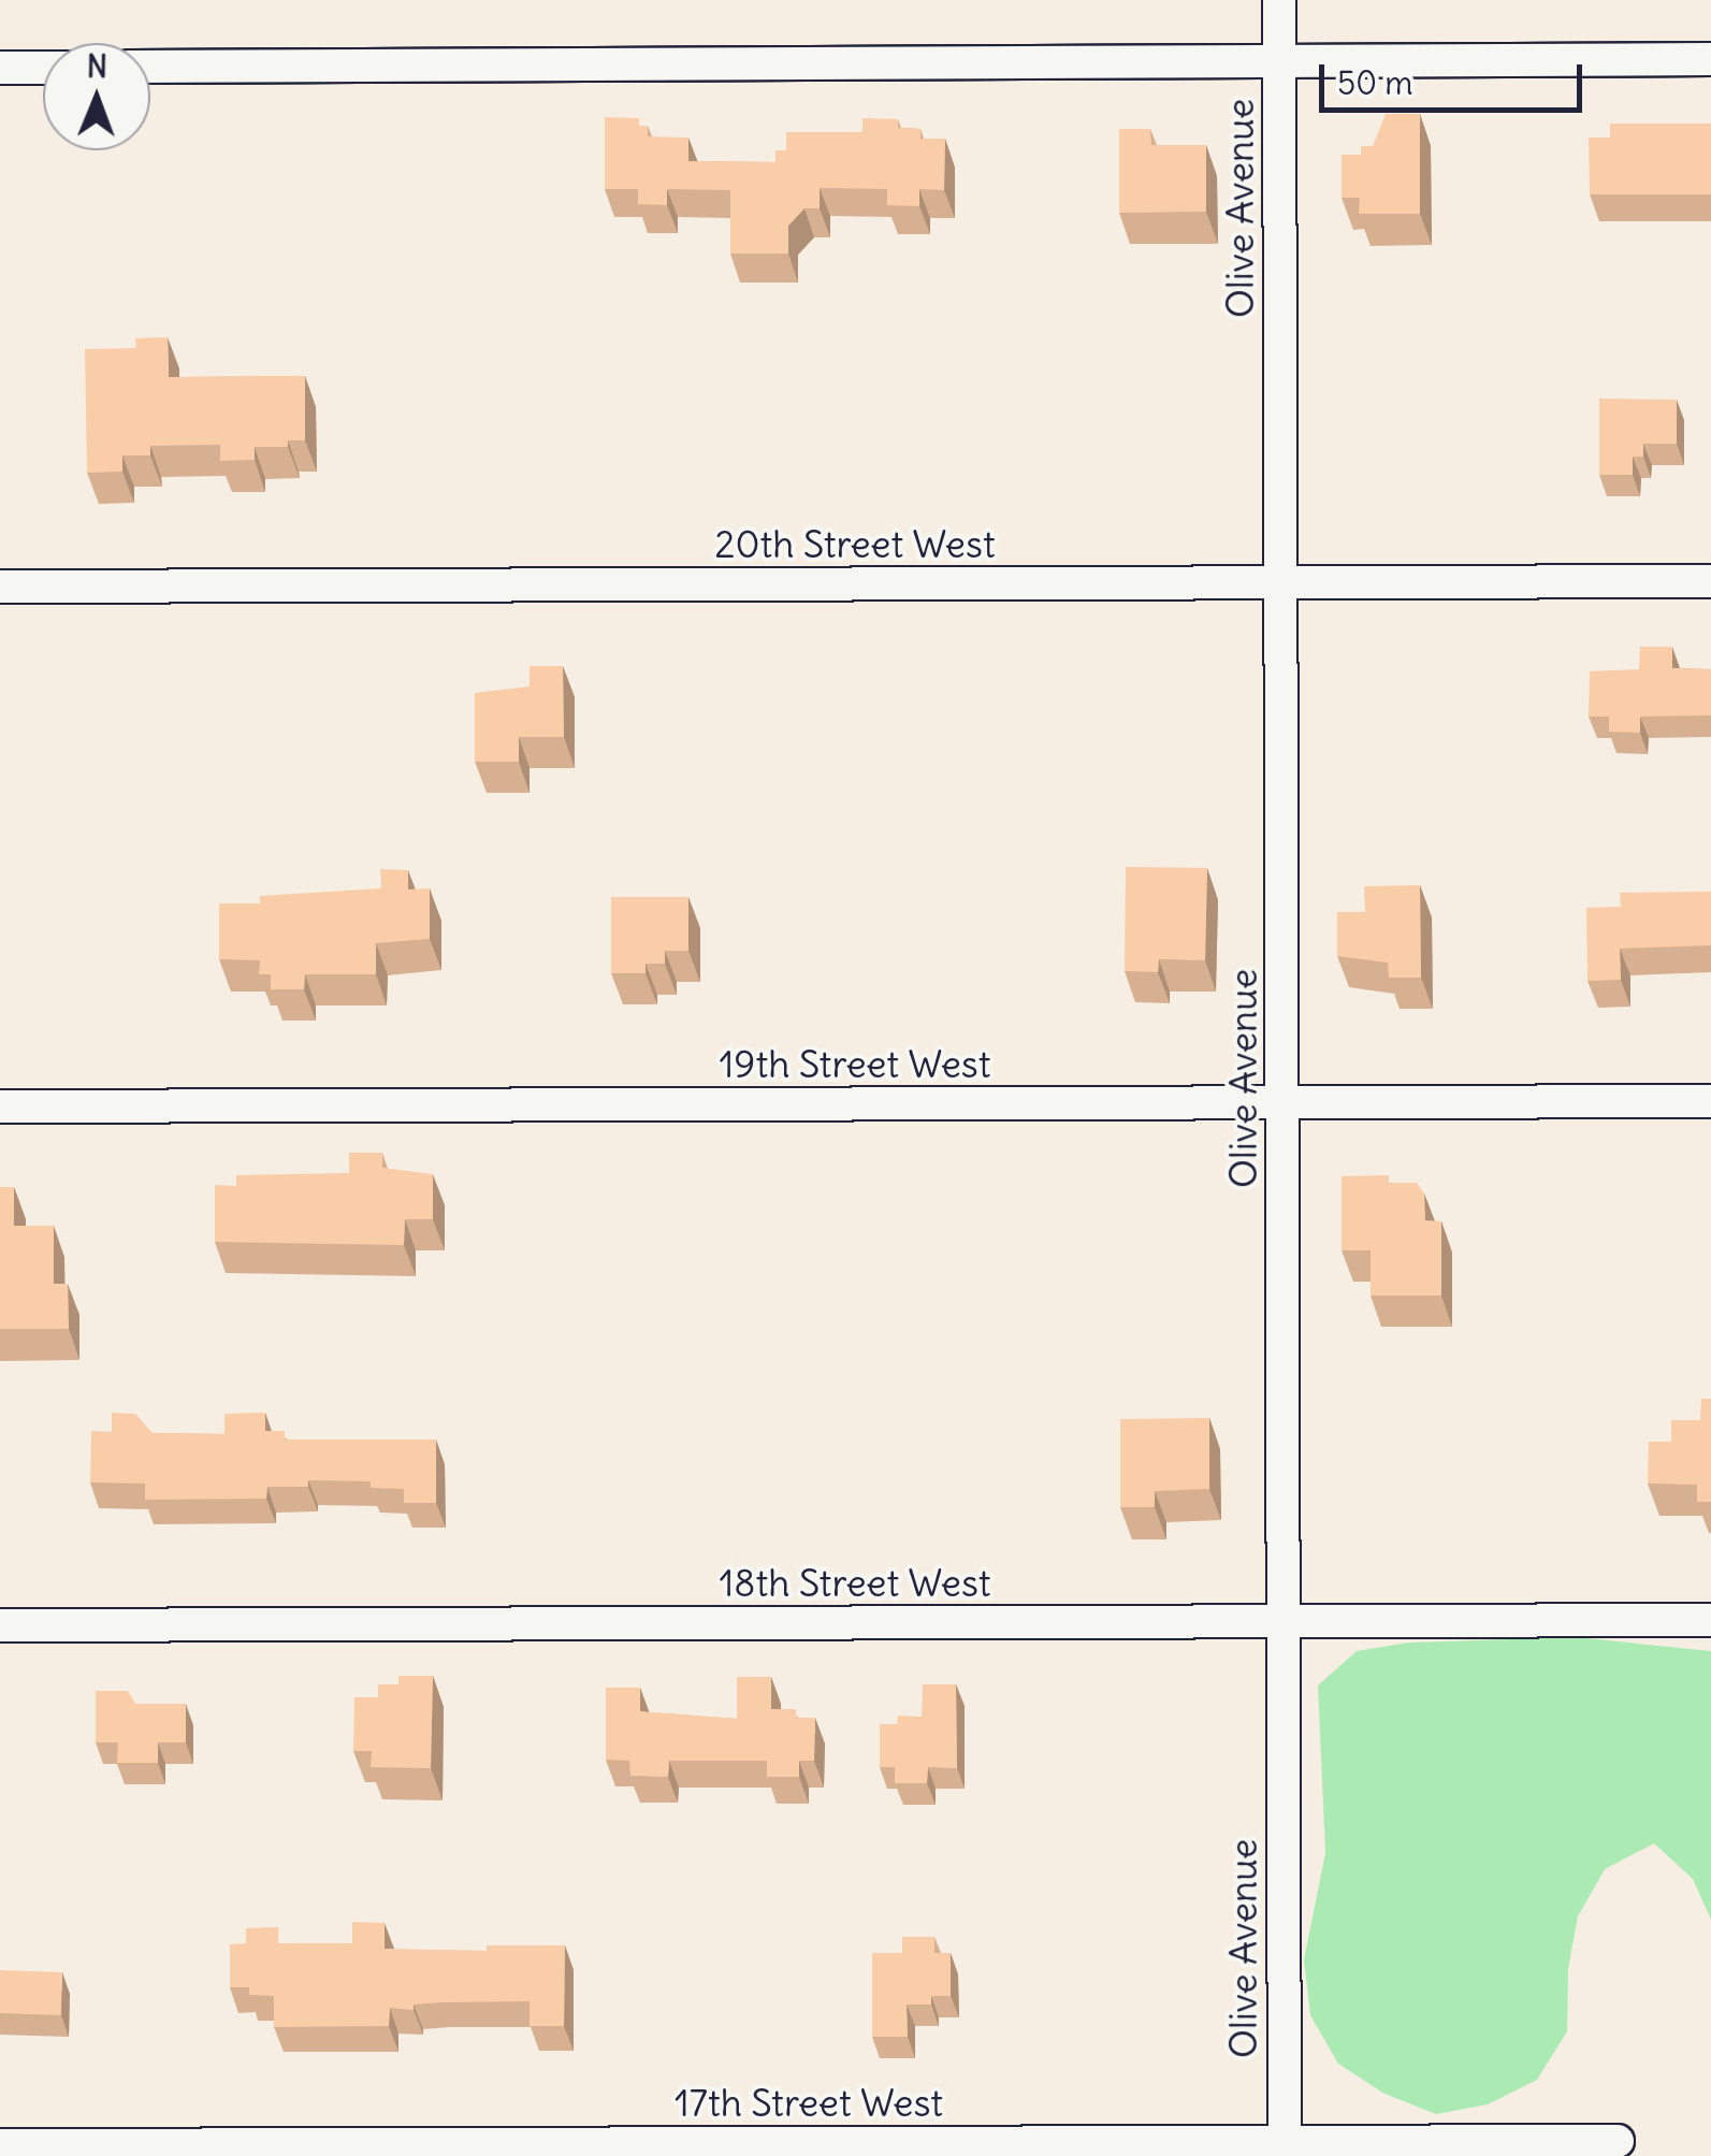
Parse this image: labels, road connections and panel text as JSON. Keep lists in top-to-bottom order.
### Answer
{
  "streets": {
    "street": [
      "Olive Avenue",
      "20th Street West",
      "19th Street West",
      "18th Street West",
      "17th Street West"
    ]
  },
  "crossings": [
    ["Olive Avenue", "20th Street West"],
    ["Olive Avenue", "19th Street West"],
    ["Olive Avenue", "18th Street West"],
    ["Olive Avenue", "17th Street West"]
  ],
  "scale_bar": "50 m",
  "north": "top"
}
